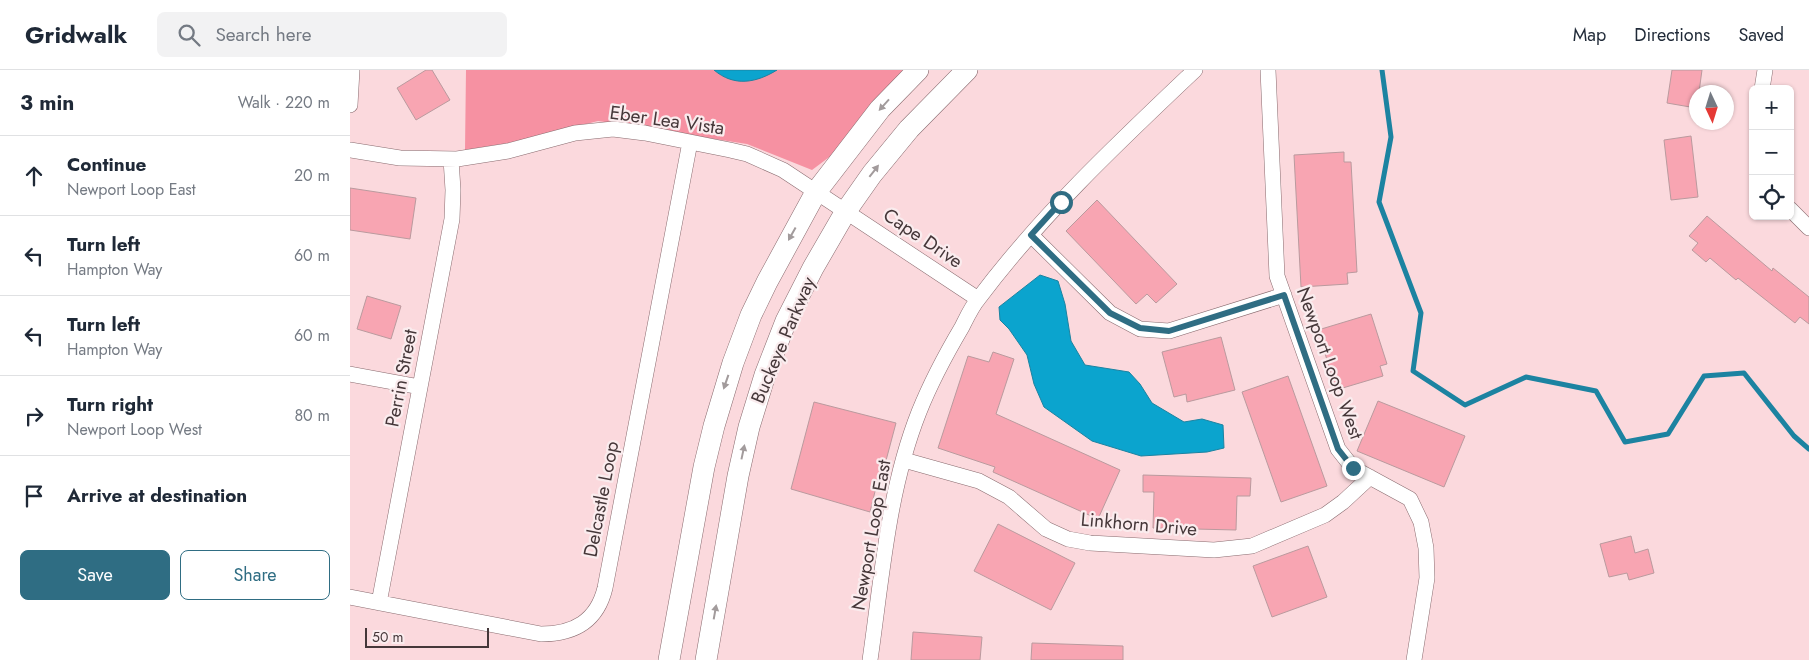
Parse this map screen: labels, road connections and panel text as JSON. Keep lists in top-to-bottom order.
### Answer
{
  "streets": {
    "street": [
      "Eber Lea Vista",
      "Cape Drive",
      "Buckeye Parkway",
      "Newport Loop West",
      "Perrin Street",
      "Delcastle Loop",
      "Linkhorn Drive",
      "Newport Loop East"
    ]
  },
  "crossings": [
    ["Eber Lea Vista", "Cape Drive"],
    ["Eber Lea Vista", "Buckeye Parkway"],
    ["Eber Lea Vista", "Perrin Street"],
    ["Eber Lea Vista", "Delcastle Loop"],
    ["Cape Drive", "Buckeye Parkway"],
    ["Cape Drive", "Newport Loop East"],
    ["Newport Loop West", "Linkhorn Drive"],
    ["Perrin Street", "Delcastle Loop"],
    ["Linkhorn Drive", "Newport Loop East"]
  ],
  "scale_bar": "50 m",
  "north": "bottom",
  "page": {
    "header": "Gridwalk",
    "search": "Search here",
    "nav": ["Map", "Directions", "Saved"],
    "heading": ["3 min", "Walk · 220 m"],
    "map_buttons": ["+", "−"],
    "list": [
      ["Continue", "Newport Loop East", "20 m"],
      ["Turn left", "Hampton Way", "60 m"],
      ["Turn left", "Hampton Way", "60 m"],
      ["Turn right", "Newport Loop West", "80 m"],
      "Arrive at destination"
    ],
    "buttons": ["Save", "Share"],
    "scale": "50 m"
  }
}
